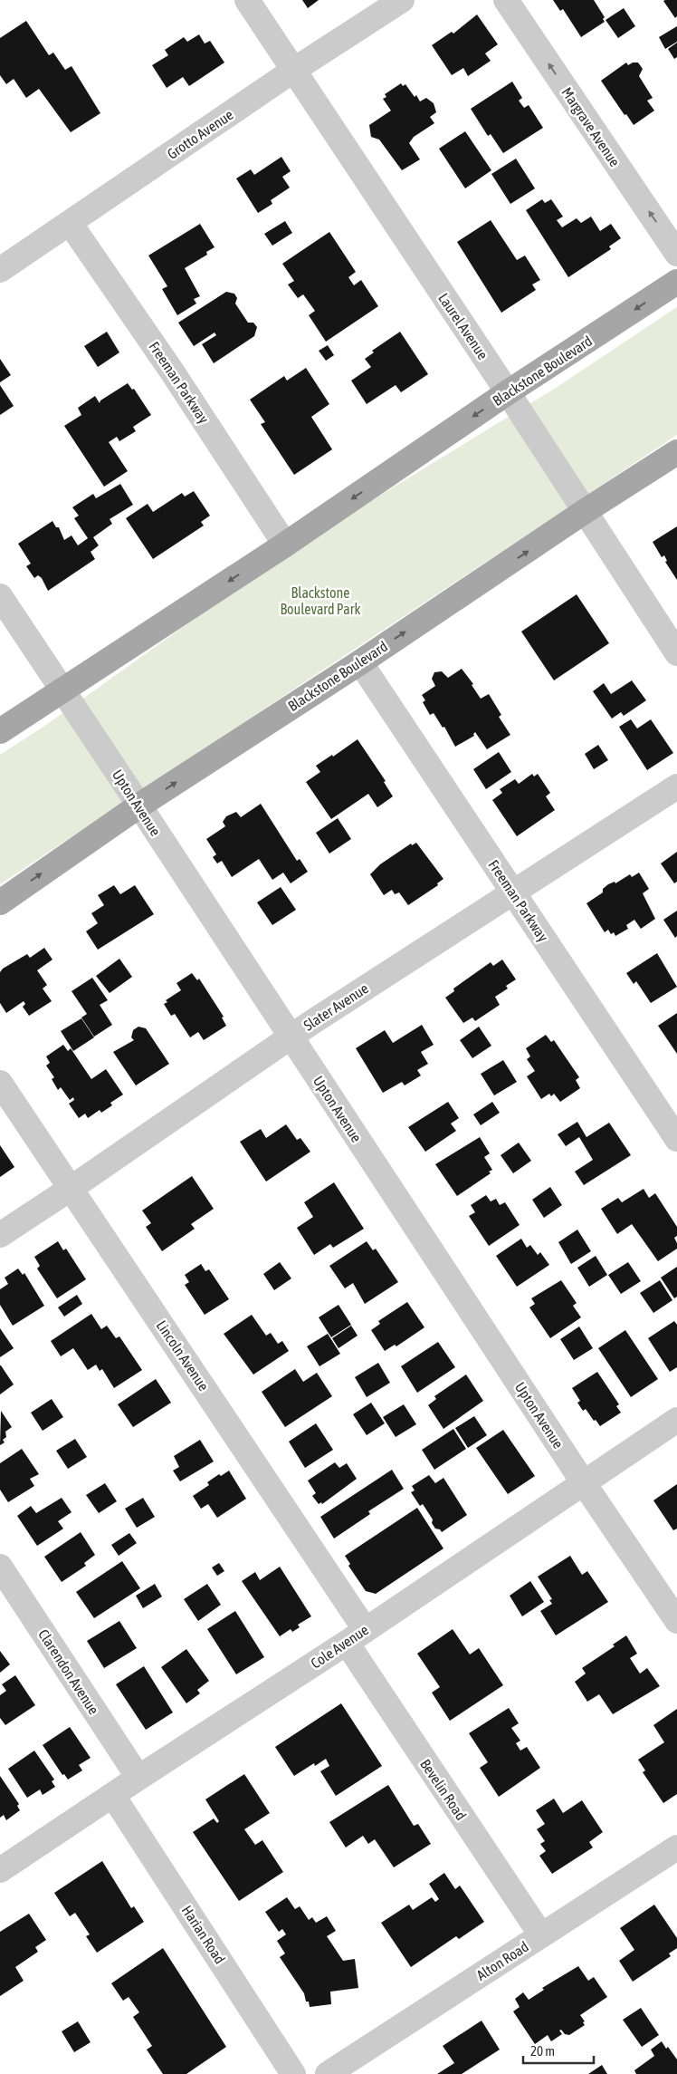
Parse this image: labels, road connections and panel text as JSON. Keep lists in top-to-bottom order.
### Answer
{
  "streets": {
    "main road": ["Blackstone Boulevard"],
    "street": [
      "Margrave Avenue",
      "Grotto Avenue",
      "Laurel Avenue",
      "Freeman Parkway",
      "Upton Avenue",
      "Slater Avenue",
      "Lincoln Avenue",
      "Cole Avenue",
      "Clarendon Avenue",
      "Bevelin Road",
      "Harian Road",
      "Alton Road"
    ]
  },
  "crossings": [
    ["Grotto Avenue", "Laurel Avenue"],
    ["Grotto Avenue", "Freeman Parkway"],
    ["Laurel Avenue", "Blackstone Boulevard"],
    ["Blackstone Boulevard", "Freeman Parkway"],
    ["Blackstone Boulevard", "Upton Avenue"],
    ["Freeman Parkway", "Slater Avenue"],
    ["Upton Avenue", "Slater Avenue"],
    ["Upton Avenue", "Cole Avenue"],
    ["Slater Avenue", "Lincoln Avenue"],
    ["Lincoln Avenue", "Cole Avenue"],
    ["Lincoln Avenue", "Bevelin Road"],
    ["Cole Avenue", "Clarendon Avenue"],
    ["Cole Avenue", "Bevelin Road"],
    ["Cole Avenue", "Harian Road"],
    ["Bevelin Road", "Alton Road"]
  ],
  "one_way": ["Margrave Avenue"],
  "parks": ["Blackstone Boulevard Park"],
  "scale_bar": "20 m"
}
